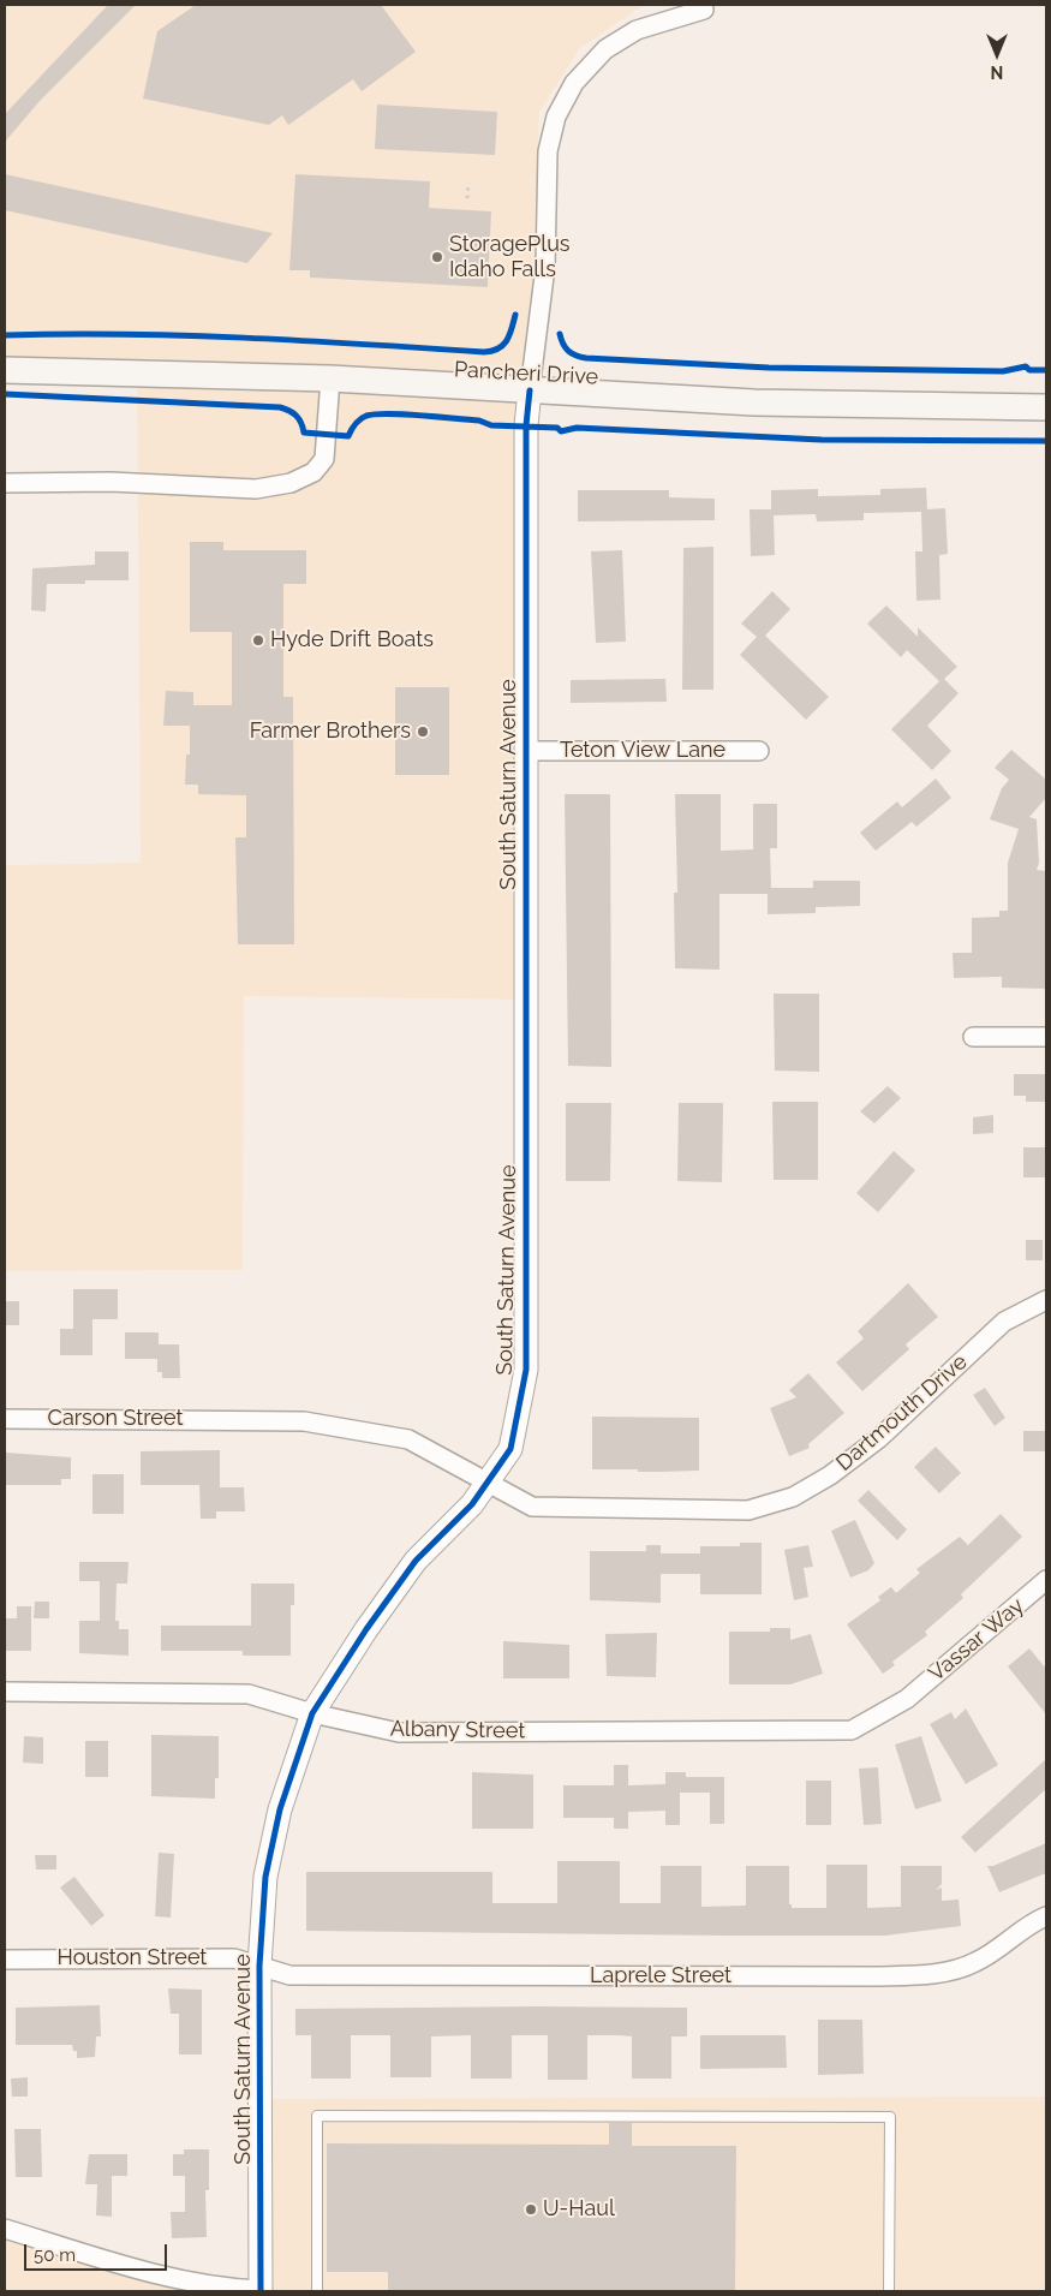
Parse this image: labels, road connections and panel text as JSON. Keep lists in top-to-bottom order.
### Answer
{
  "streets": {
    "main road": ["Pancheri Drive"],
    "street": [
      "Teton View Lane",
      "South Saturn Avenue",
      "Dartmouth Drive",
      "Carson Street",
      "Vassar Way",
      "Albany Street",
      "Houston Street",
      "Laprele Street"
    ]
  },
  "crossings": [
    ["Pancheri Drive", "South Saturn Avenue"],
    ["Teton View Lane", "South Saturn Avenue"],
    ["South Saturn Avenue", "Carson Street"],
    ["South Saturn Avenue", "Albany Street"],
    ["South Saturn Avenue", "Houston Street"],
    ["South Saturn Avenue", "Laprele Street"],
    ["Dartmouth Drive", "Carson Street"],
    ["Vassar Way", "Albany Street"],
    ["Houston Street", "Laprele Street"]
  ],
  "places": [
    "StoragePlus Idaho Falls",
    "Hyde Drift Boats",
    "Farmer Brothers",
    "U-Haul"
  ],
  "scale_bar": "50 m",
  "north": "bottom"
}
